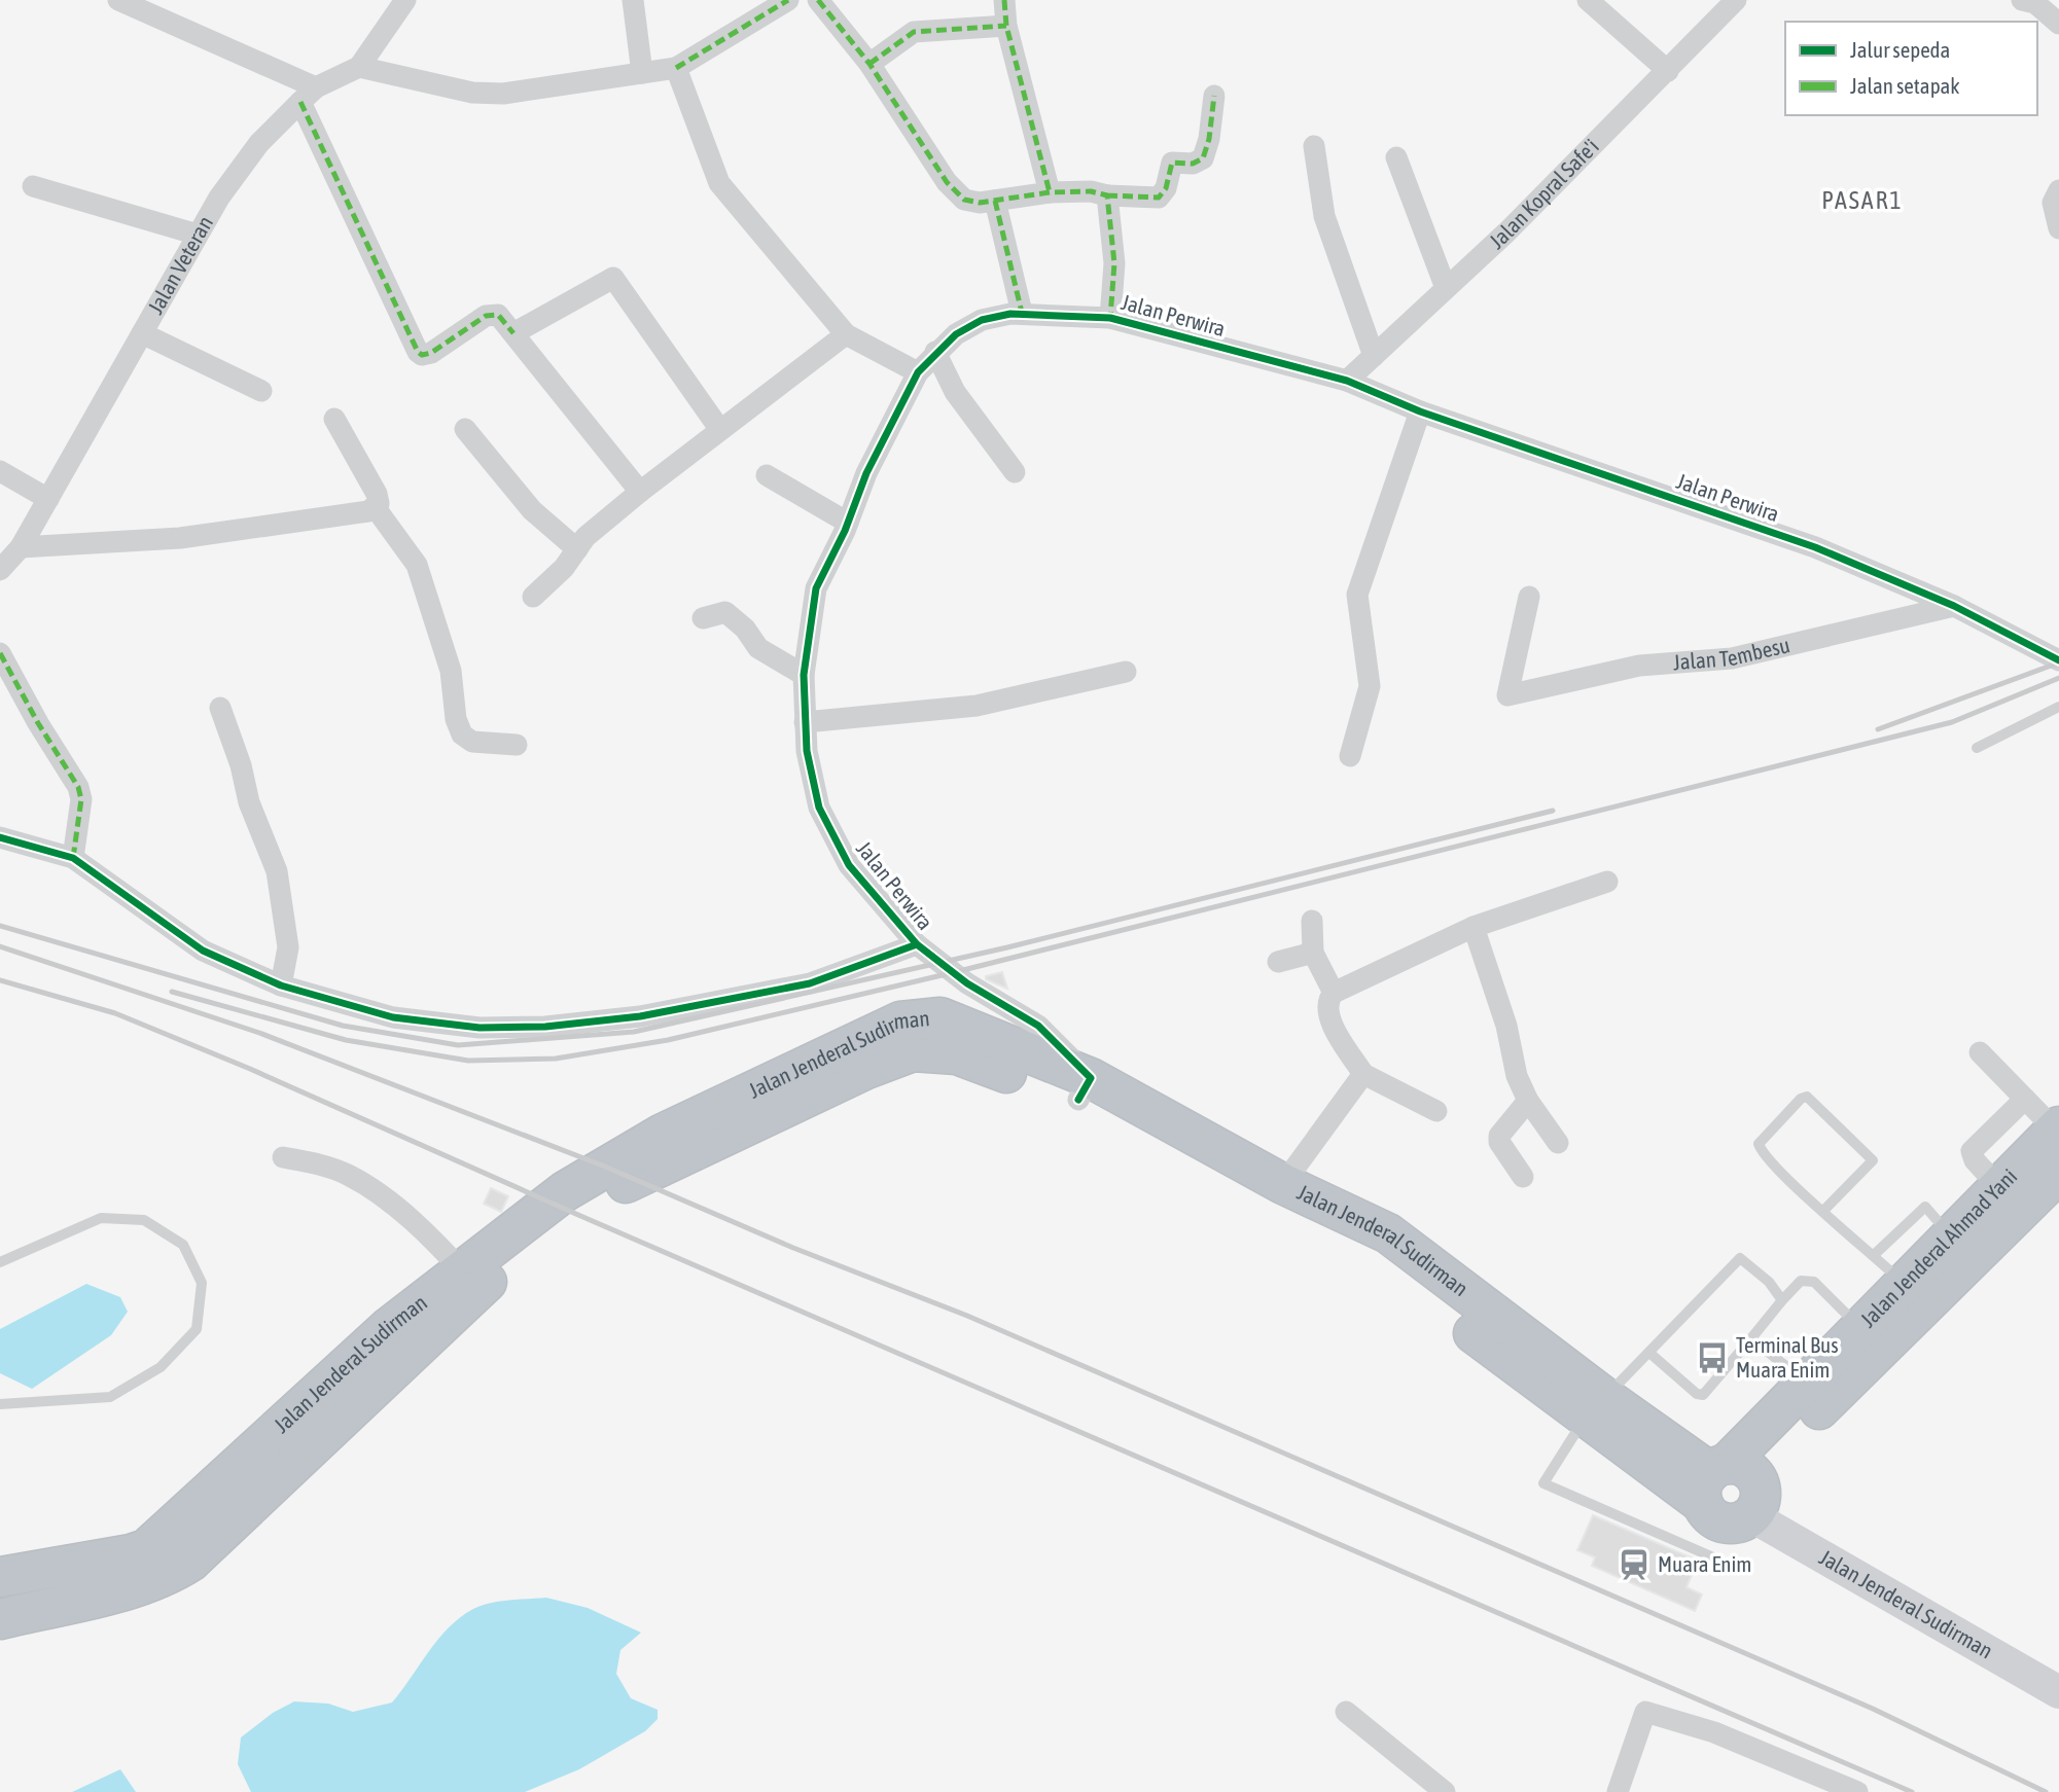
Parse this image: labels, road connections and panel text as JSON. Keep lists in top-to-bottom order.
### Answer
{
  "streets": {
    "highway": ["Jalan Jenderal Sudirman", "Jalan Jenderal Ahmad Yani"],
    "street": [
      "Jalan Kopral Safe'i",
      "Jalan Veteran",
      "Jalan Perwira",
      "Jalan Tembesu"
    ]
  },
  "crossings": [
    ["Jalan Kopral Safe'i", "Jalan Perwira"],
    ["Jalan Perwira", "Jalan Tembesu"],
    ["Jalan Perwira", "Jalan Jenderal Sudirman"],
    ["Jalan Jenderal Sudirman", "Jalan Jenderal Ahmad Yani"]
  ],
  "districts": ["PASAR1"],
  "places": {
    "bus stop": ["Terminal Bus Muara Enim"],
    "station": ["Muara Enim"]
  },
  "legend": ["Jalur sepeda", "Jalan setapak"]
}
